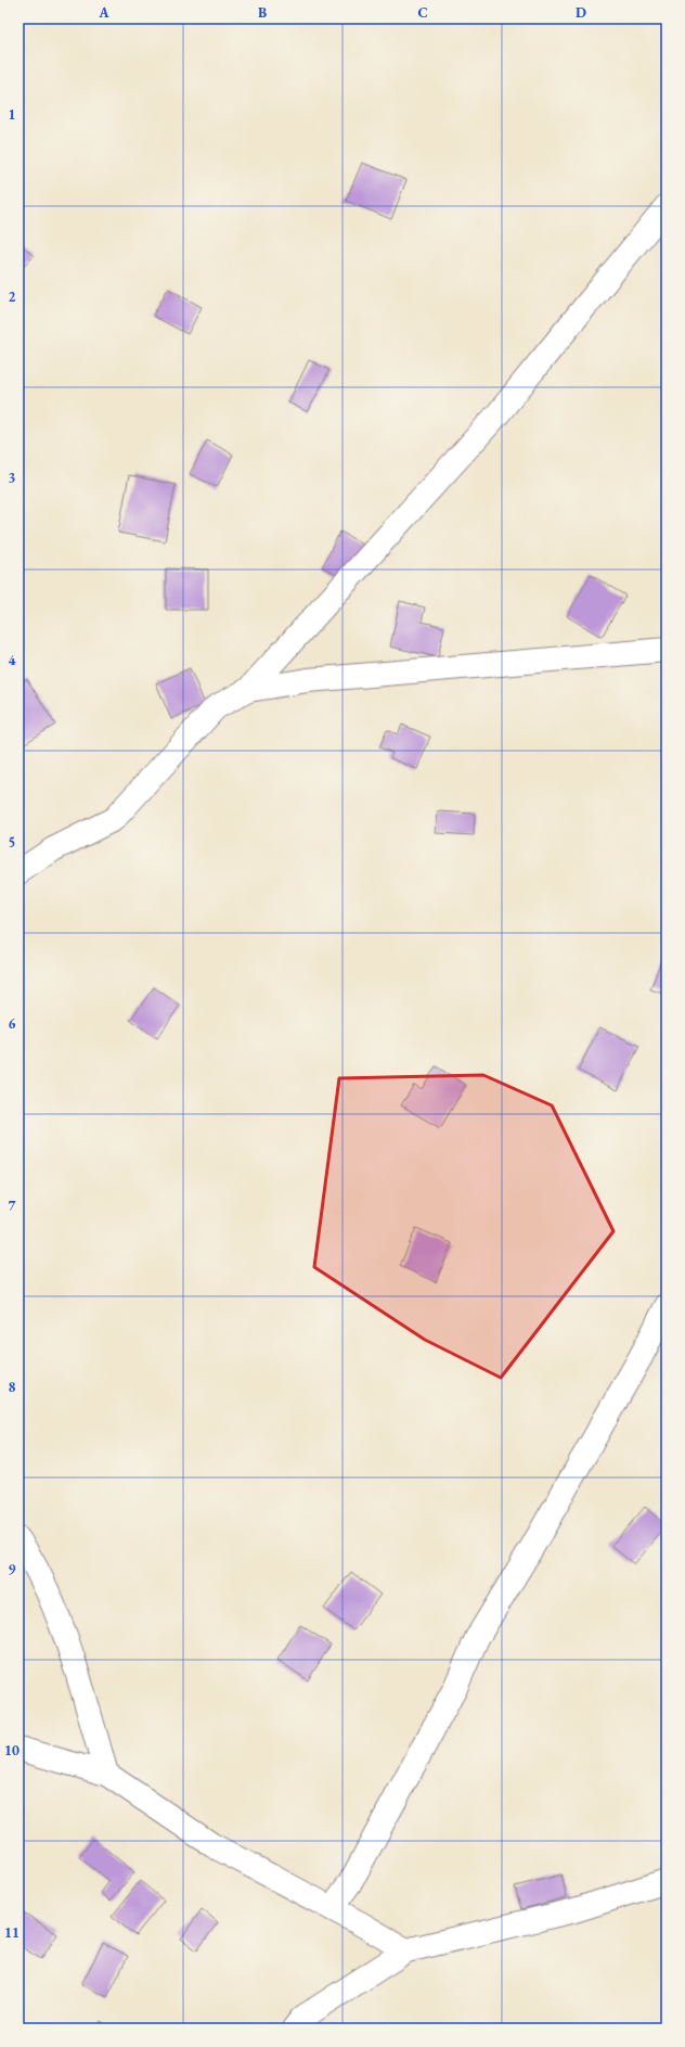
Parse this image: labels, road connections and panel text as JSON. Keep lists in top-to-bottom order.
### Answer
{
  "grid": {
    "columns": [
      "A",
      "B",
      "C",
      "D"
    ],
    "rows": [
      "1",
      "2",
      "3",
      "4",
      "5",
      "6",
      "7",
      "8",
      "9",
      "10",
      "11"
    ]
  }
}
